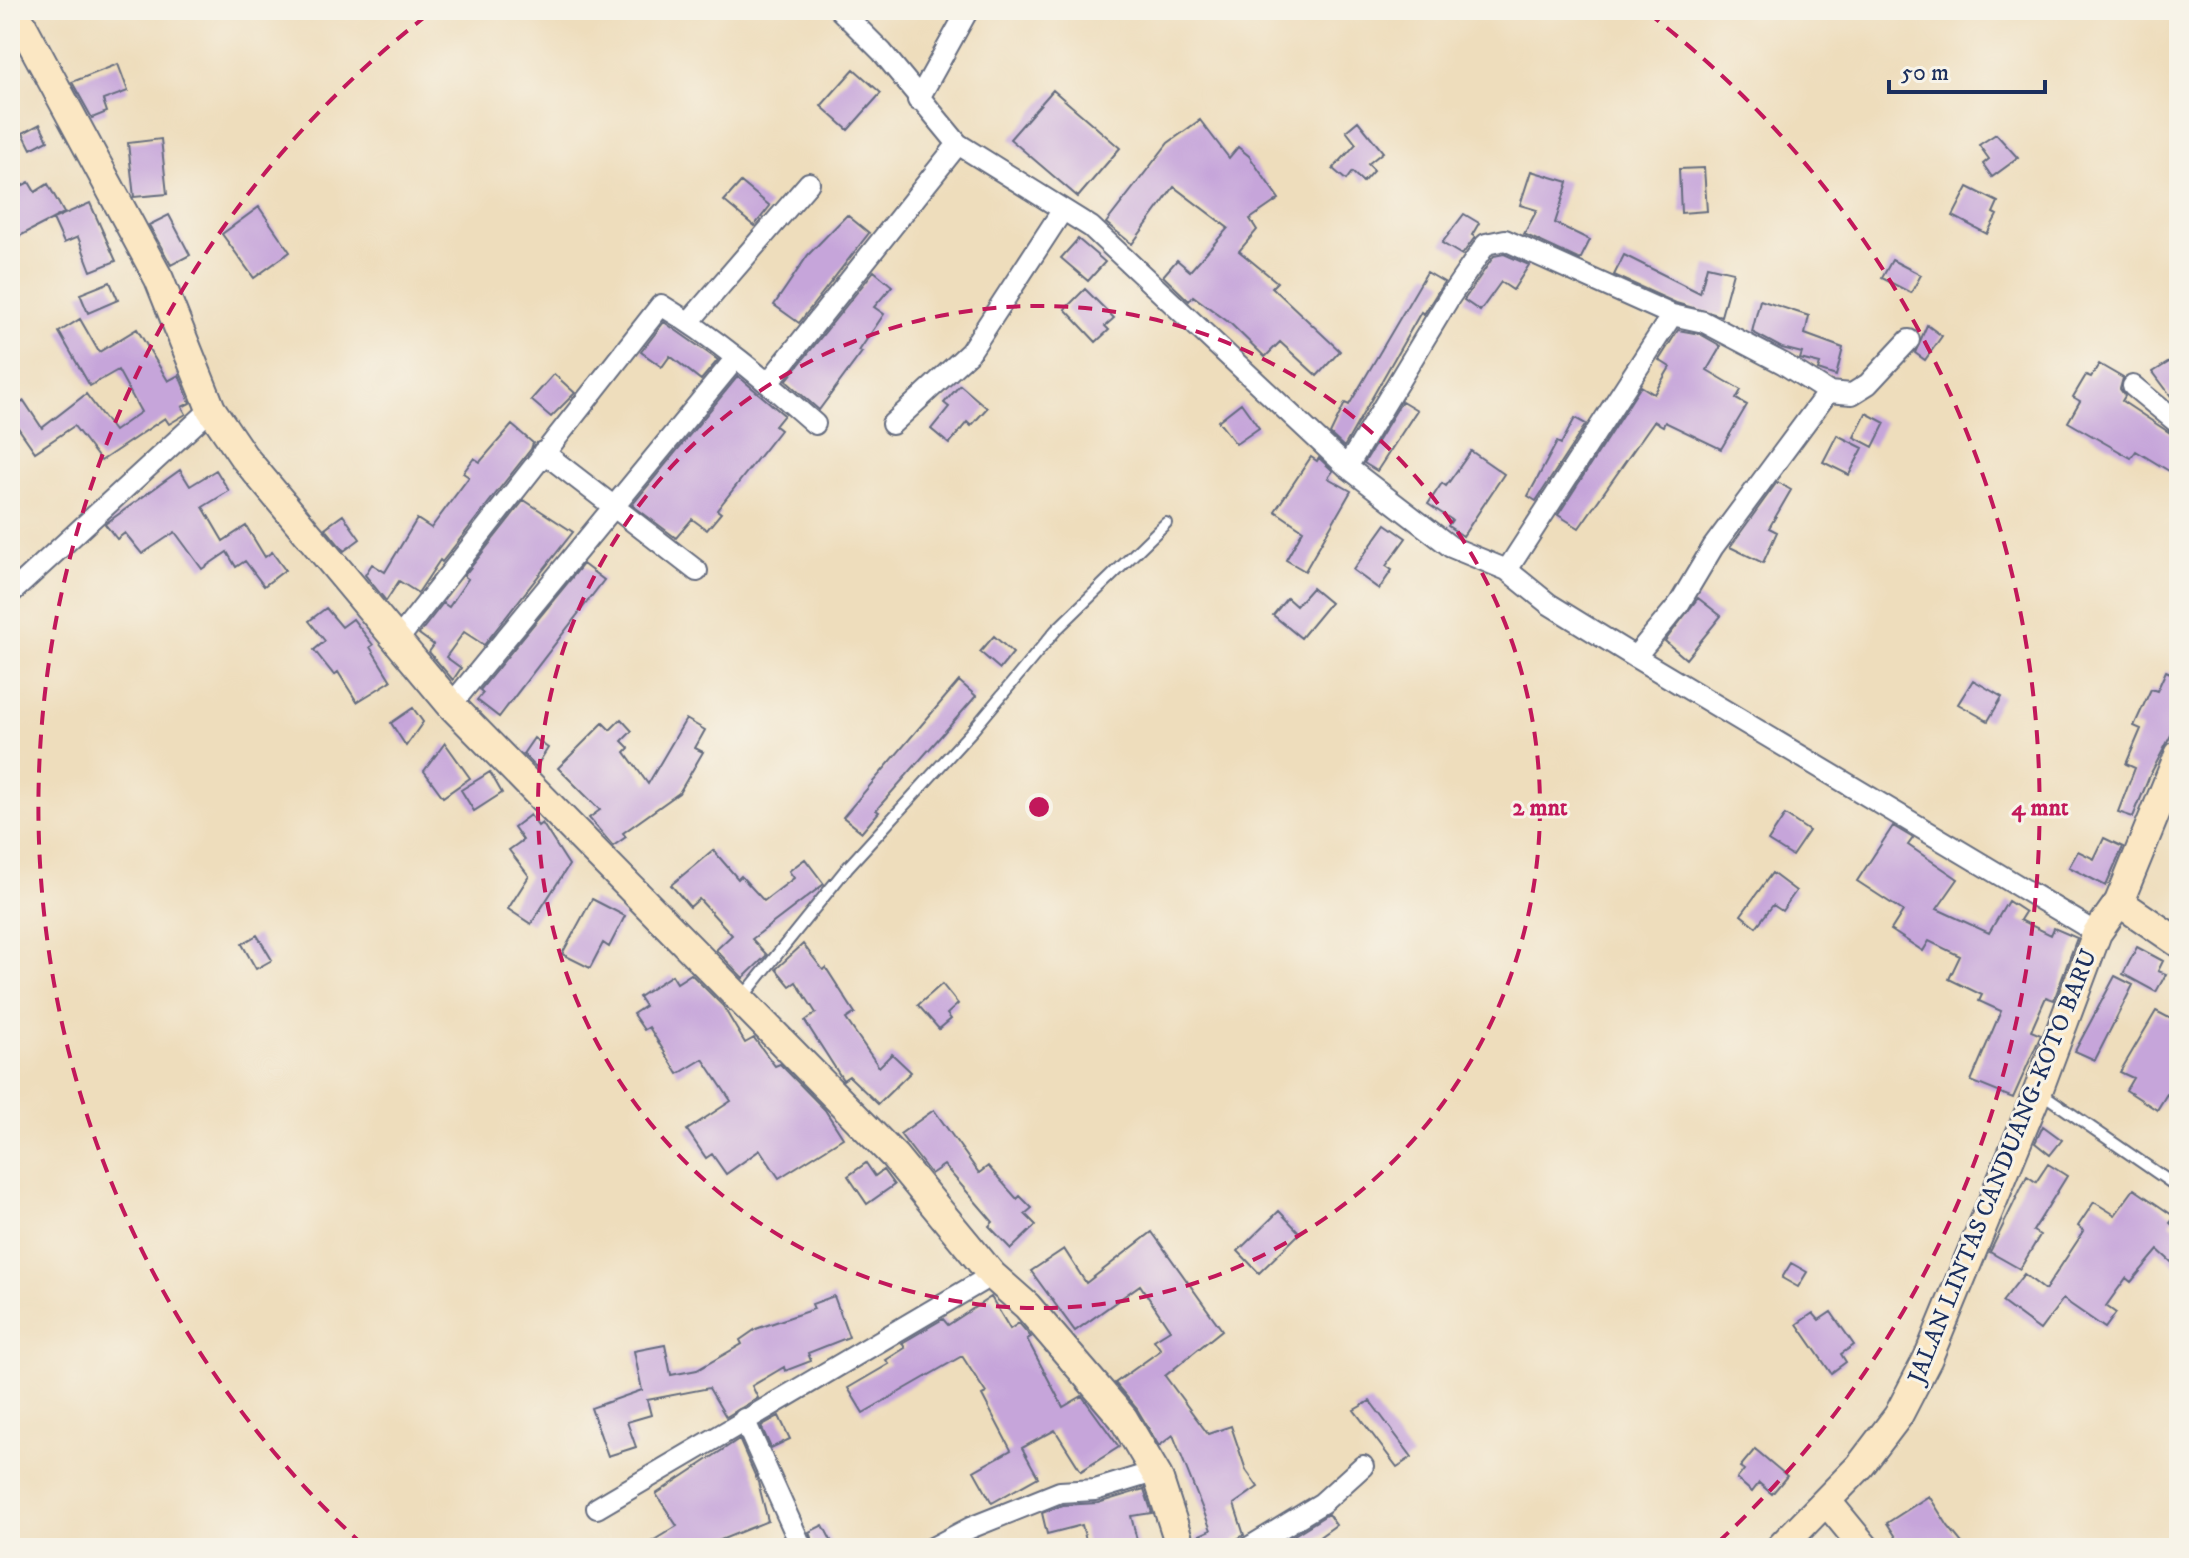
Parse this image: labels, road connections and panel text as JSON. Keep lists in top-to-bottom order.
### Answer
{
  "streets": {
    "street": ["JALAN LINTAS CANDUANG-KOTO BARU"]
  },
  "scale_bar": "50 m",
  "rings": ["2 mnt", "4 mnt"]
}
